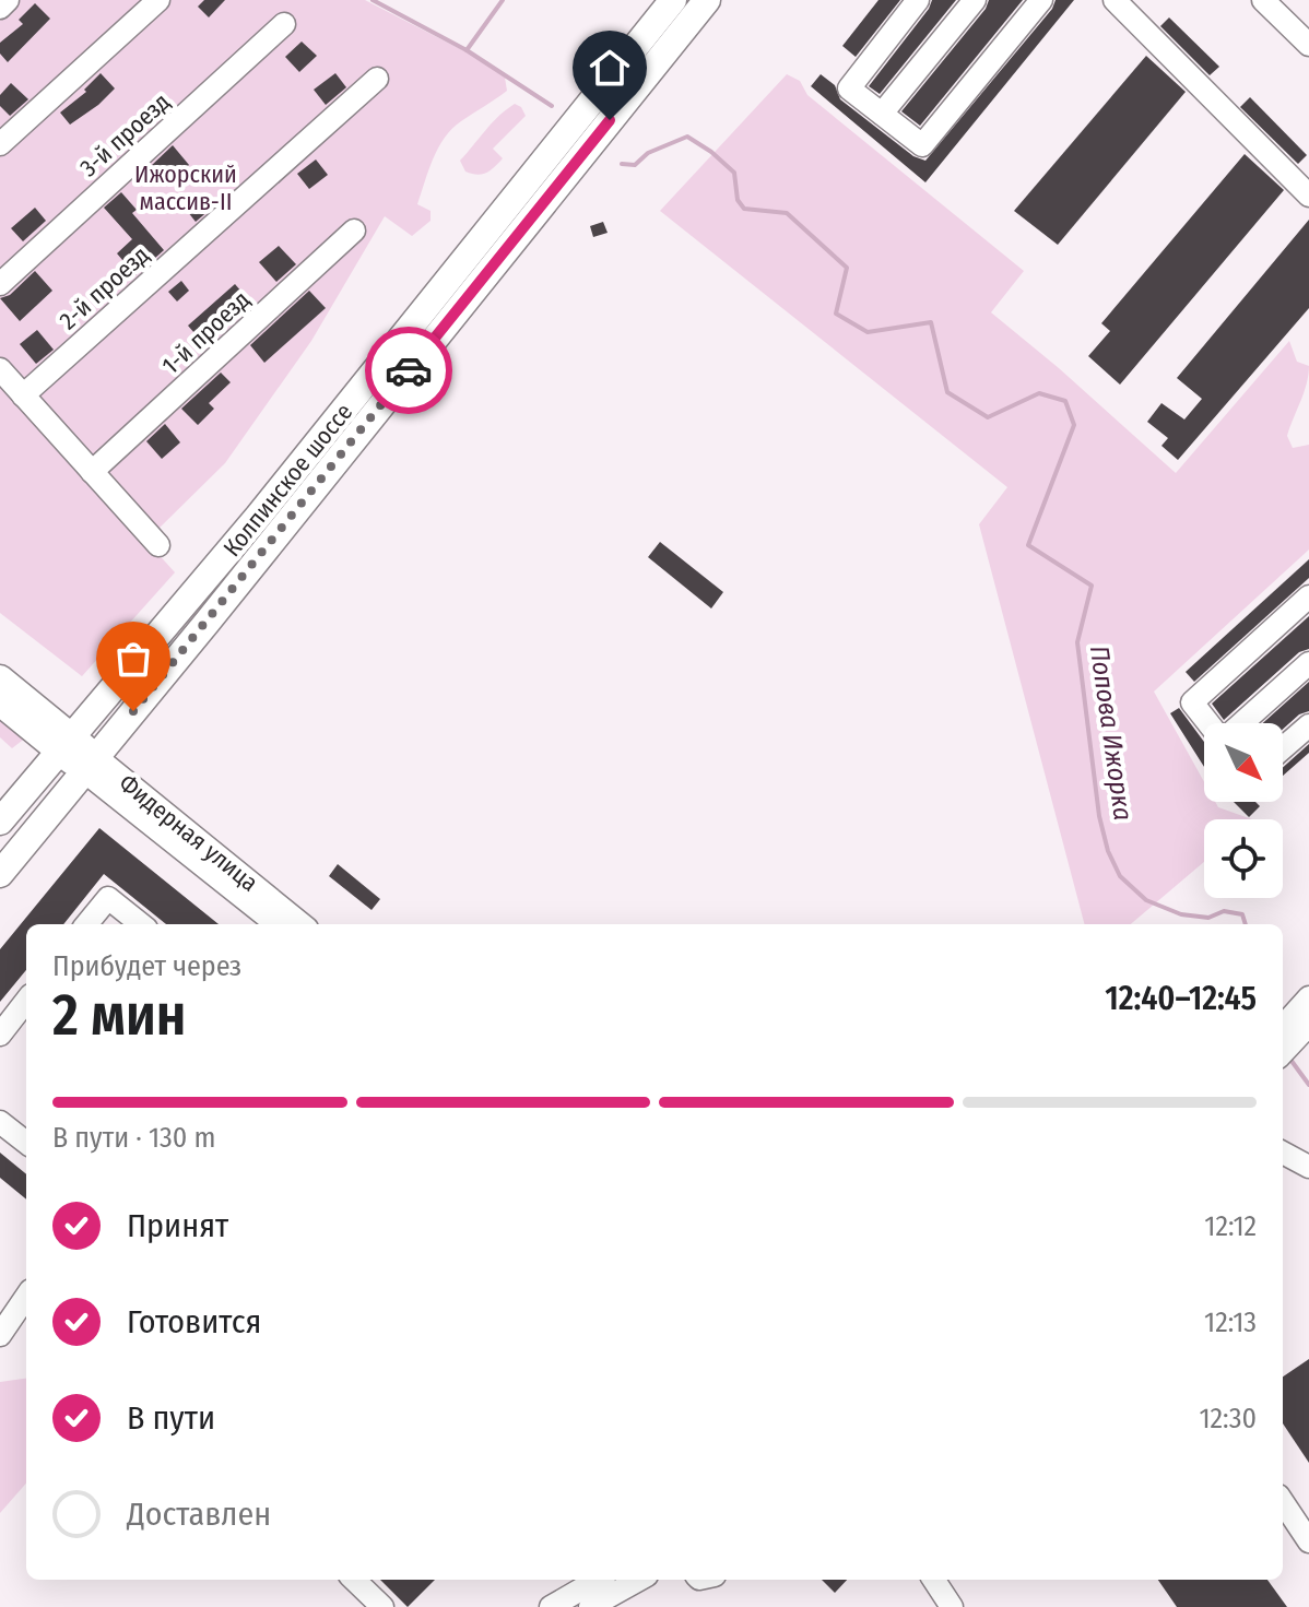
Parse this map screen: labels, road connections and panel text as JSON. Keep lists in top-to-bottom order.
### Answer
{
  "streets": {
    "main road": ["Колпинское шоссе", "Фидерная улица"],
    "street": ["3-й проезд", "2-й проезд", "1-й проезд"]
  },
  "crossings": [
    ["Колпинское шоссе", "Фидерная улица"]
  ],
  "water": ["Попова Ижорка"],
  "parks": ["Ижорский массив-II"],
  "north": "bottom right",
  "page": {
    "heading": ["2 мин", "Прибудет через", "12:40–12:45"],
    "bar": "В пути · 130 m",
    "list": [
      ["Принят", "12:12"],
      ["Готовится", "12:13"],
      ["В пути", "12:30"],
      "Доставлен"
    ]
  }
}
